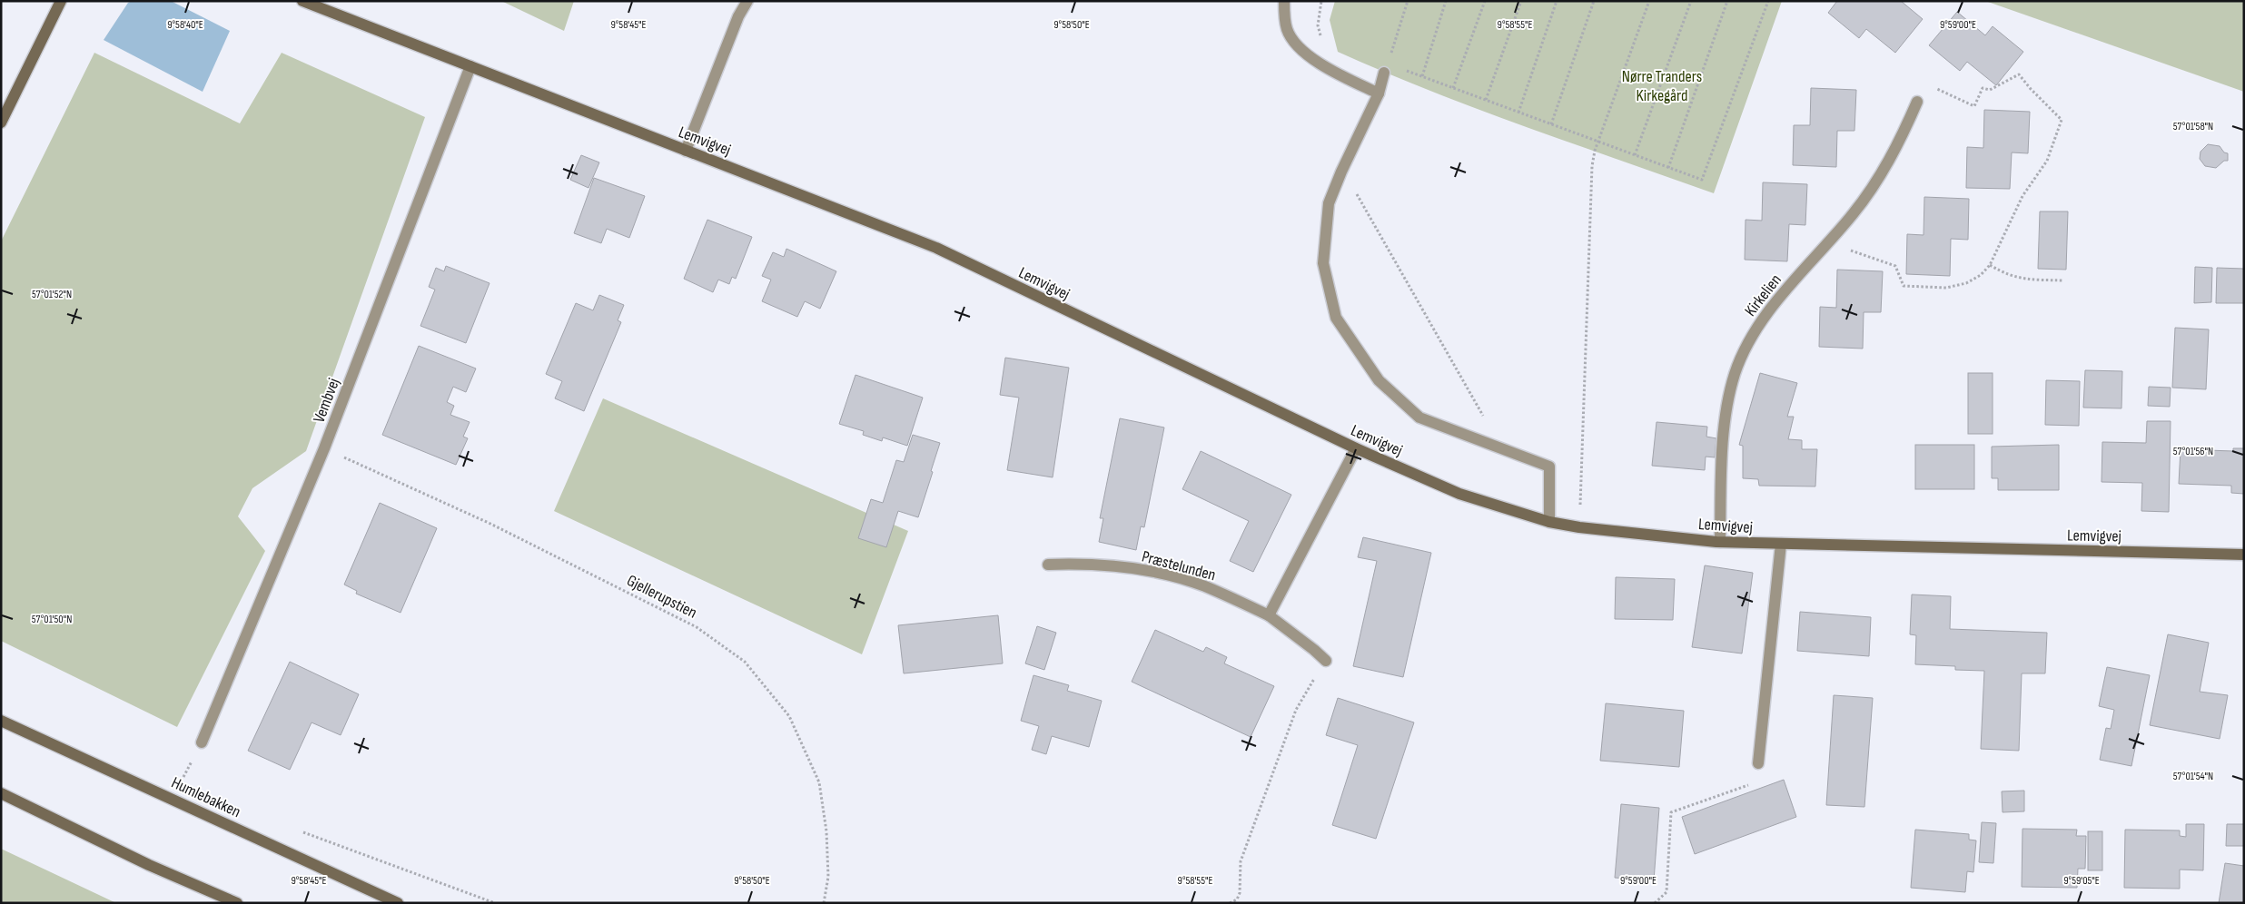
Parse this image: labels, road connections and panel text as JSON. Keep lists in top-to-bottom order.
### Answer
{
  "streets": {
    "street": [
      "Lemvigvej",
      "Kirkelien",
      "Vembvej",
      "Præstelunden",
      "Humlebakken"
    ],
    "path": ["Gjellerupstien"]
  },
  "crossings": [
    ["Lemvigvej", "Kirkelien"],
    ["Lemvigvej", "Vembvej"],
    ["Vembvej", "Gjellerupstien"]
  ],
  "parks": ["Nørre Tranders Kirkegård"],
  "coordinates": [
    "9°58'45\"E",
    "9°58'50\"E",
    "9°58'55\"E",
    "9°59'00\"E",
    "9°58'40\"E",
    "57°01'58\"N",
    "57°01'52\"N",
    "57°01'56\"N",
    "57°01'50\"N",
    "57°01'54\"N",
    "9°59'05\"E"
  ]
}
